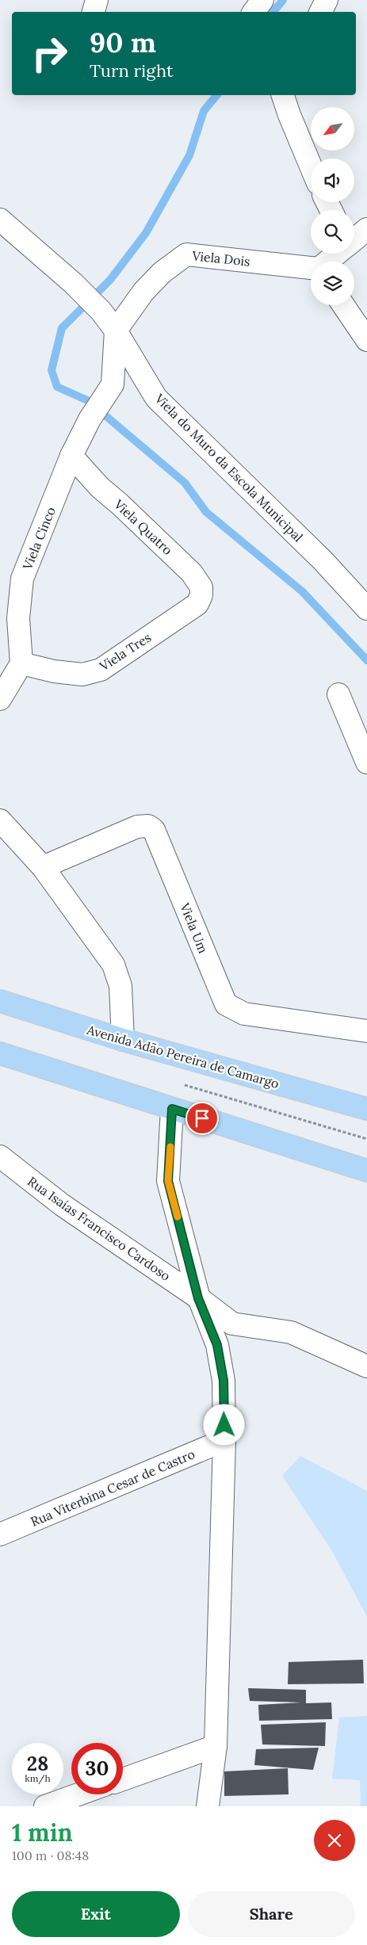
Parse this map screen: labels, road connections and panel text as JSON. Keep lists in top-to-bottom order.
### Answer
{
  "streets": {
    "main road": ["Avenida Adão Pereira de Camargo"],
    "street": [
      "Viela Dois",
      "Viela do Muro da Escola Municipal",
      "Viela Quatro",
      "Viela Cinco",
      "Viela Tres",
      "Viela Um",
      "Rua Isaías Francisco Cardoso",
      "Rua Viterbina Cesar de Castro"
    ]
  },
  "crossings": [
    ["Viela Dois", "Viela do Muro da Escola Municipal"],
    ["Viela Dois", "Viela Cinco"],
    ["Viela do Muro da Escola Municipal", "Viela Cinco"],
    ["Viela Quatro", "Viela Cinco"],
    ["Viela Quatro", "Viela Tres"],
    ["Viela Cinco", "Viela Tres"]
  ],
  "north": "bottom left",
  "page": {
    "turn": ["90 m", "Turn right"],
    "speed": "28 km/h",
    "limit": "30",
    "heading": ["1 min", "100 m · 08:48"],
    "buttons": ["Exit", "Share"]
  }
}
